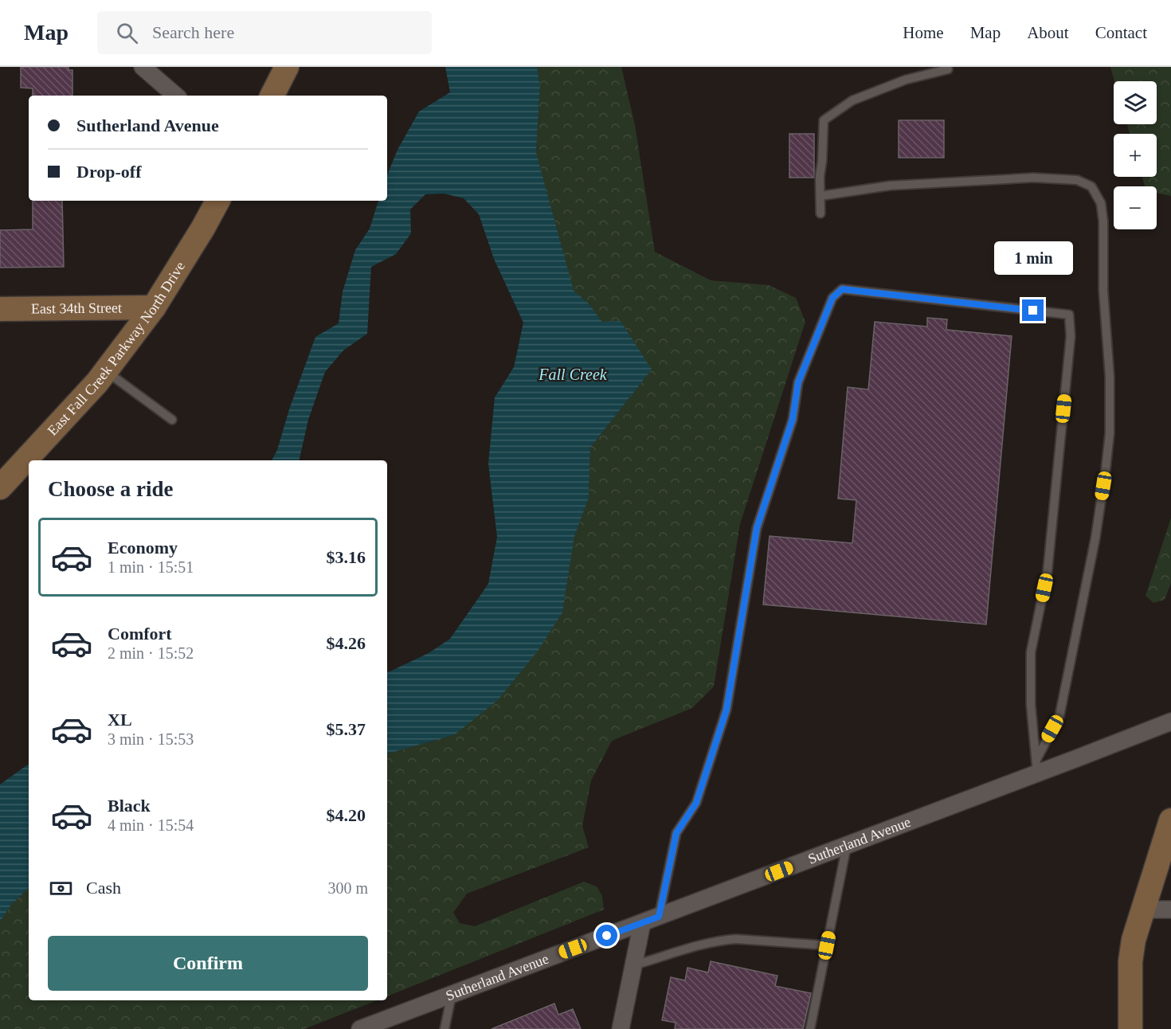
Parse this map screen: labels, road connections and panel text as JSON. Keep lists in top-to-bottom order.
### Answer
{
  "streets": {
    "main road": ["East 34th Street", "East Fall Creek Parkway North Drive"],
    "street": ["Sutherland Avenue"]
  },
  "crossings": [
    ["East 34th Street", "East Fall Creek Parkway North Drive"]
  ],
  "water": ["Fall Creek"],
  "page": {
    "header": "Map",
    "search": "Search here",
    "nav": [
      "Home",
      "Map",
      "About",
      "Contact"
    ],
    "map_buttons": ["+", "−"],
    "banner": ["Sutherland Avenue", "Drop-off"],
    "bubble": "1 min",
    "heading": "Choose a ride",
    "list": [
      {
        "name": "Economy",
        "note": "1 min · 15:51",
        "value": "$3.16"
      },
      {
        "name": "Comfort",
        "note": "2 min · 15:52",
        "value": "$4.26"
      },
      {
        "name": "XL",
        "note": "3 min · 15:53",
        "value": "$5.37"
      },
      {
        "name": "Black",
        "note": "4 min · 15:54",
        "value": "$4.20"
      }
    ],
    "pay": ["Cash", "300 m"],
    "buttons": "Confirm"
  }
}
